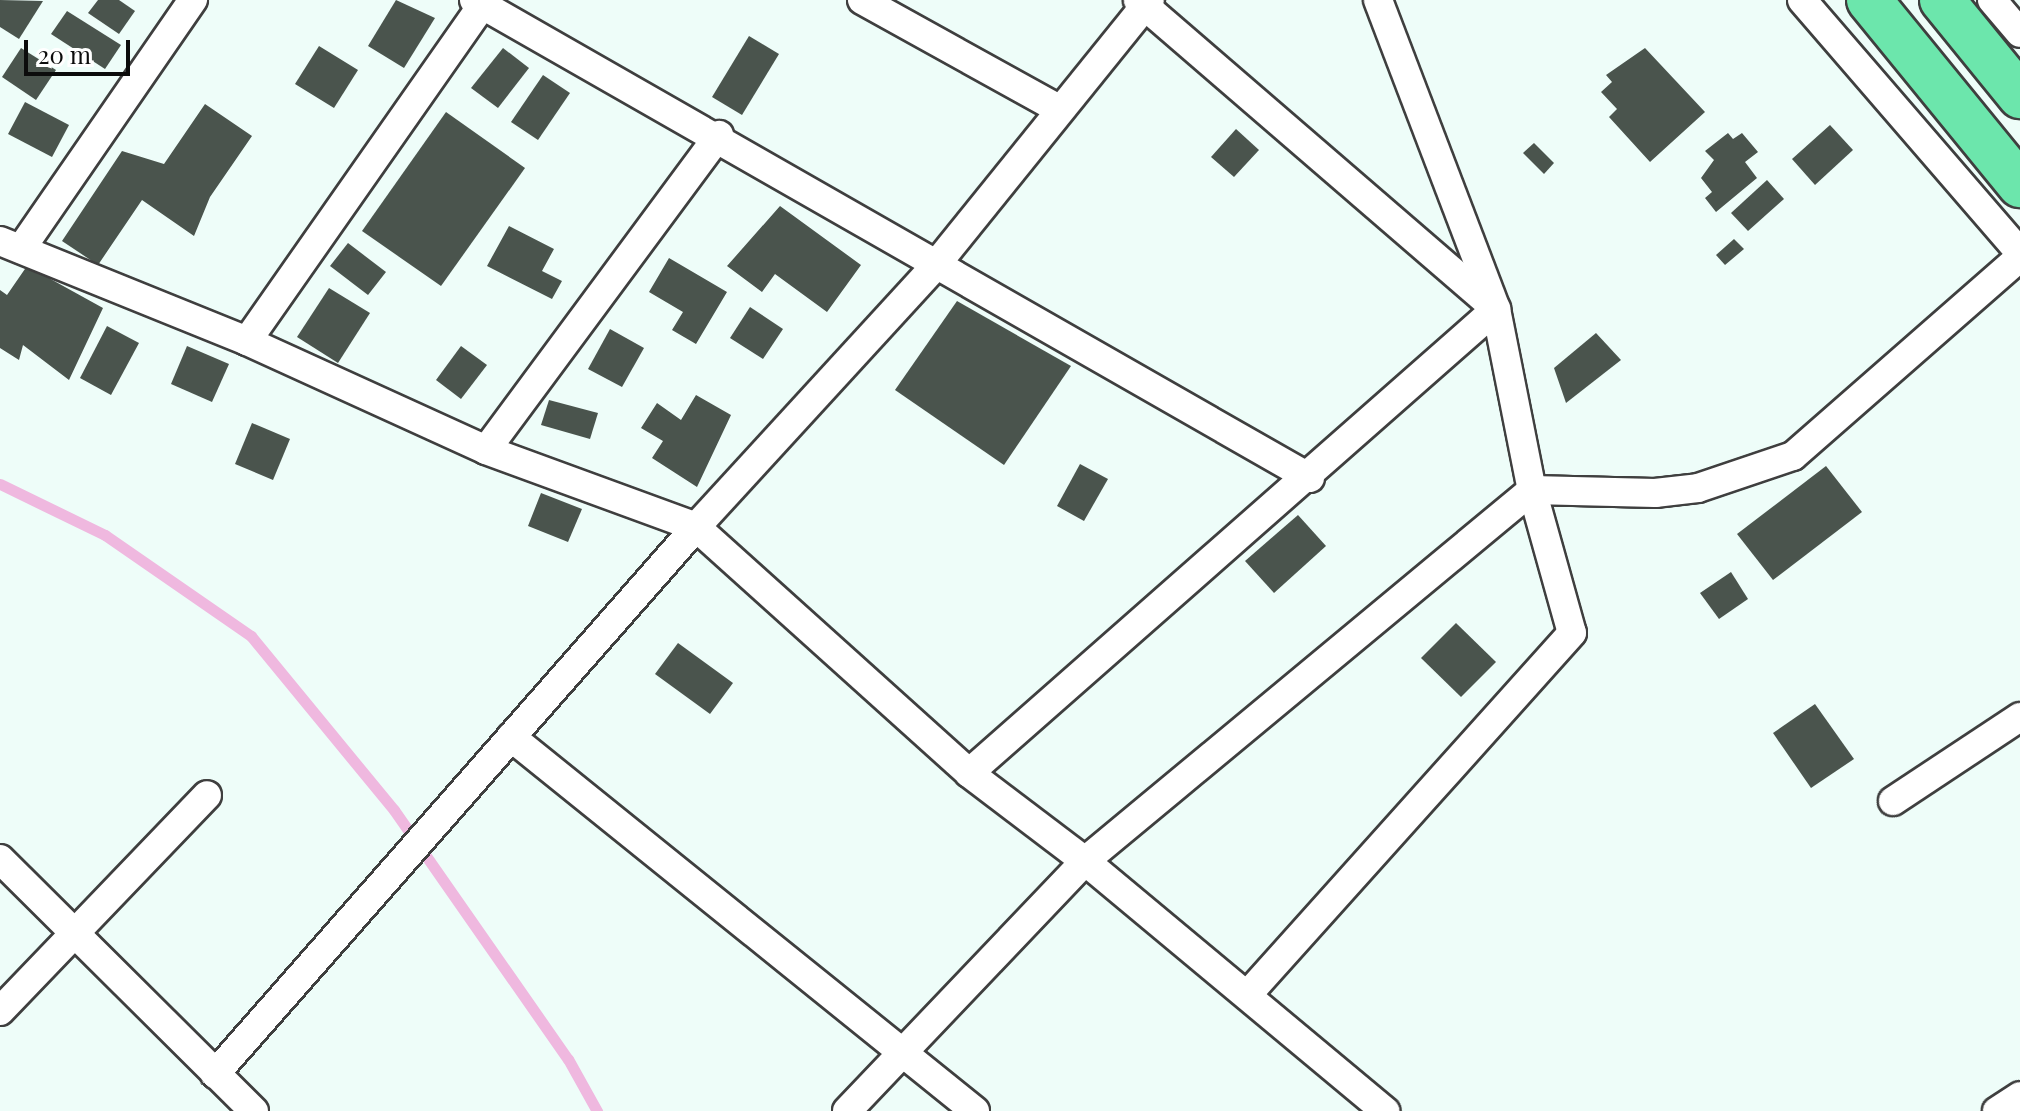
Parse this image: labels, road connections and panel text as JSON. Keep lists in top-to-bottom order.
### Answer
{
  "scale_bar": "20 m"
}
